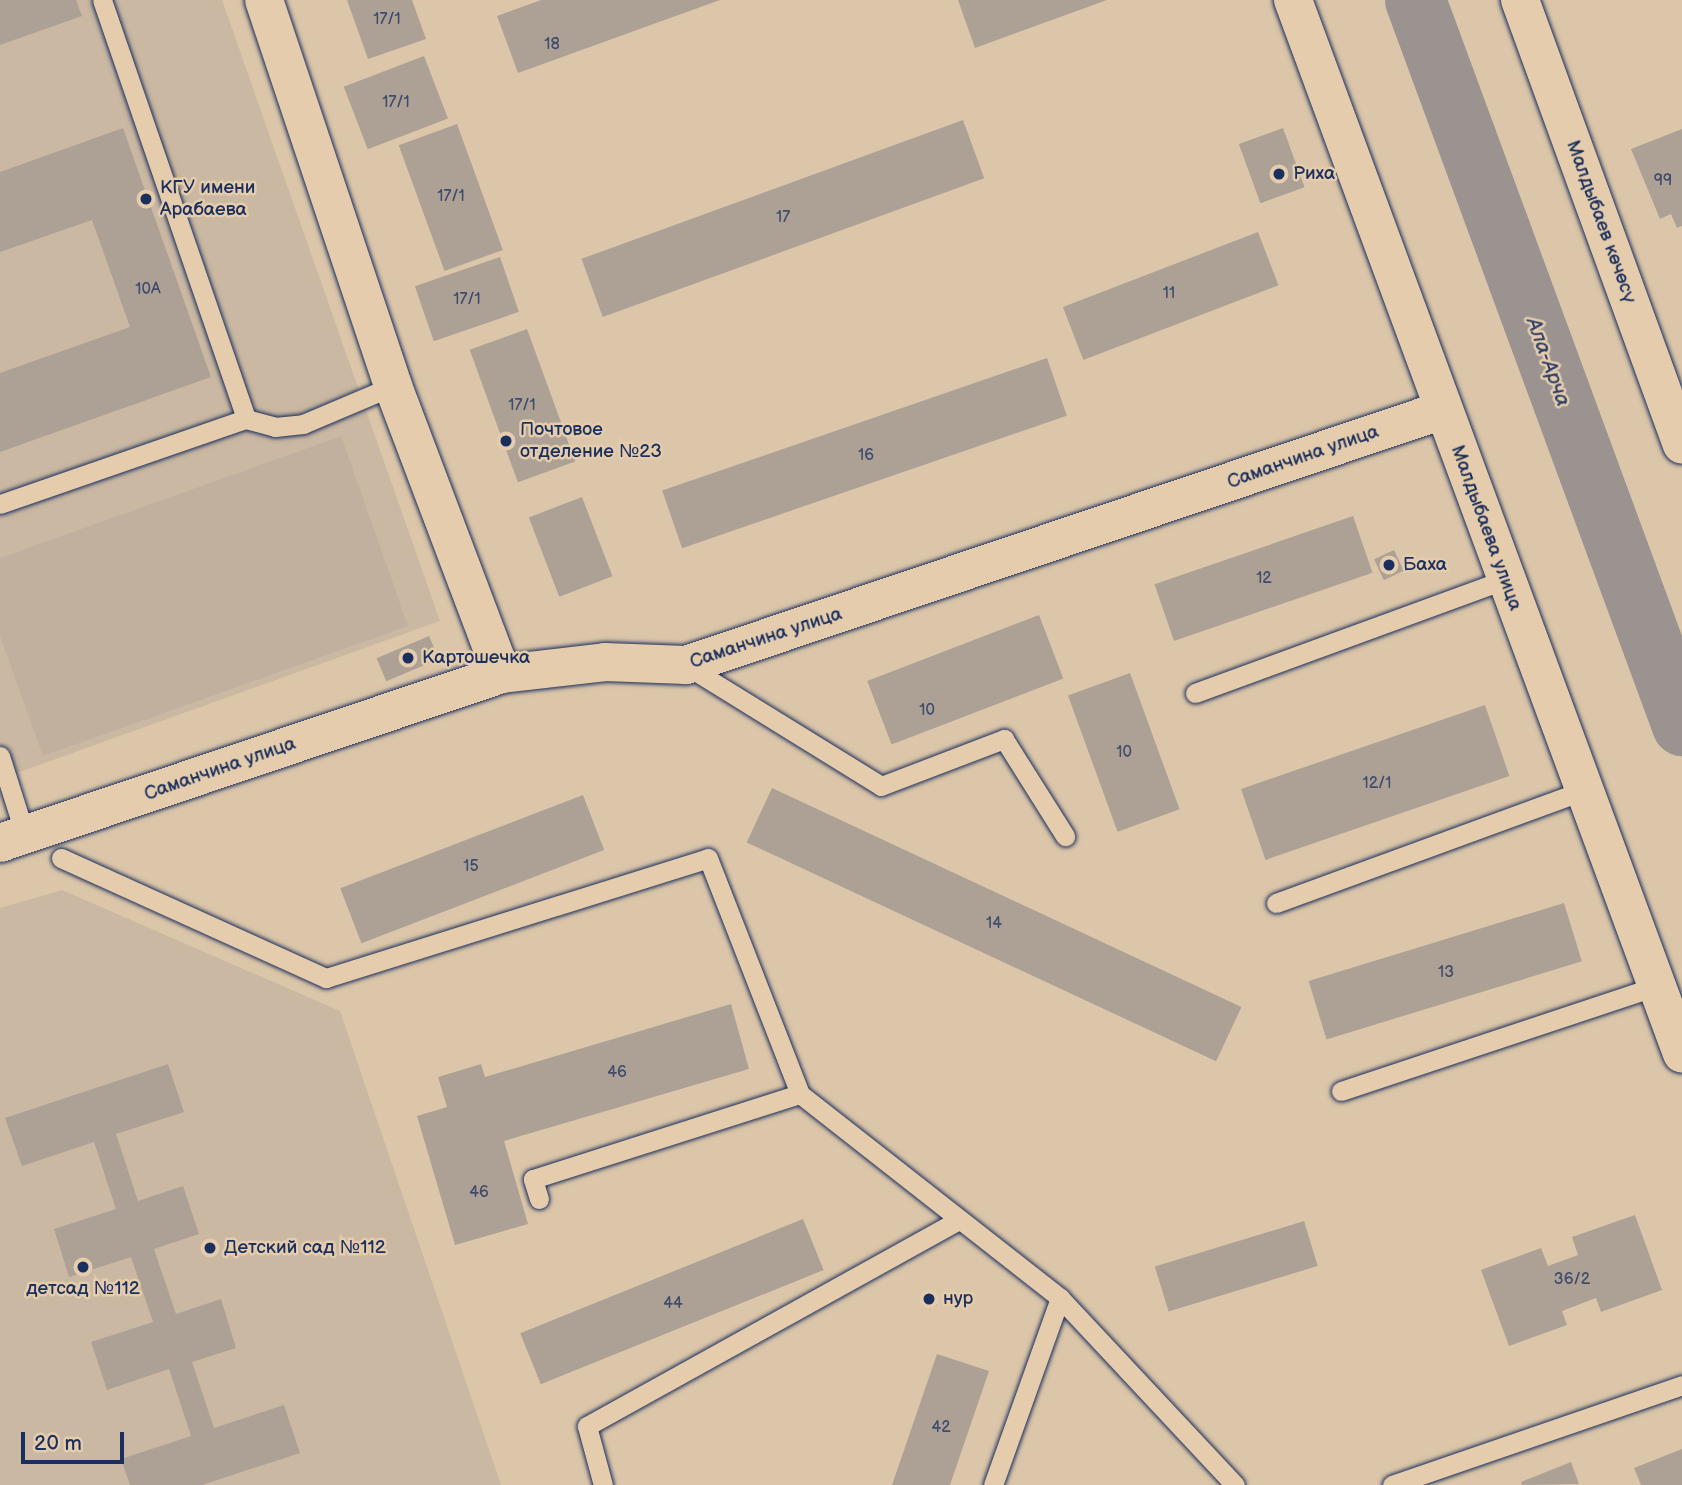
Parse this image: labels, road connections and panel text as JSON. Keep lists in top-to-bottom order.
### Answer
{
  "streets": {
    "street": ["Малдыбаев көчөсү", "Саманчина улица", "Малдыбаева улица"]
  },
  "crossings": [
    ["Саманчина улица", "Малдыбаева улица"]
  ],
  "water": ["Ала-Арча"],
  "places": [
    "Риха",
    "КГУ имени Арабаева",
    "Почтовое отделение №23",
    "Баха",
    "Картошечка",
    "Детский сад №112",
    "детсад №112",
    "нур"
  ],
  "house_numbers": [
    "17/1",
    "18",
    "17/1",
    "99",
    "17/1",
    "17",
    "10А",
    "11",
    "17/1",
    "17/1",
    "16",
    "12",
    "10",
    "10",
    "12/1",
    "15",
    "14",
    "13",
    "46",
    "46",
    "36/2",
    "44",
    "42"
  ],
  "scale_bar": "20 m"
}
